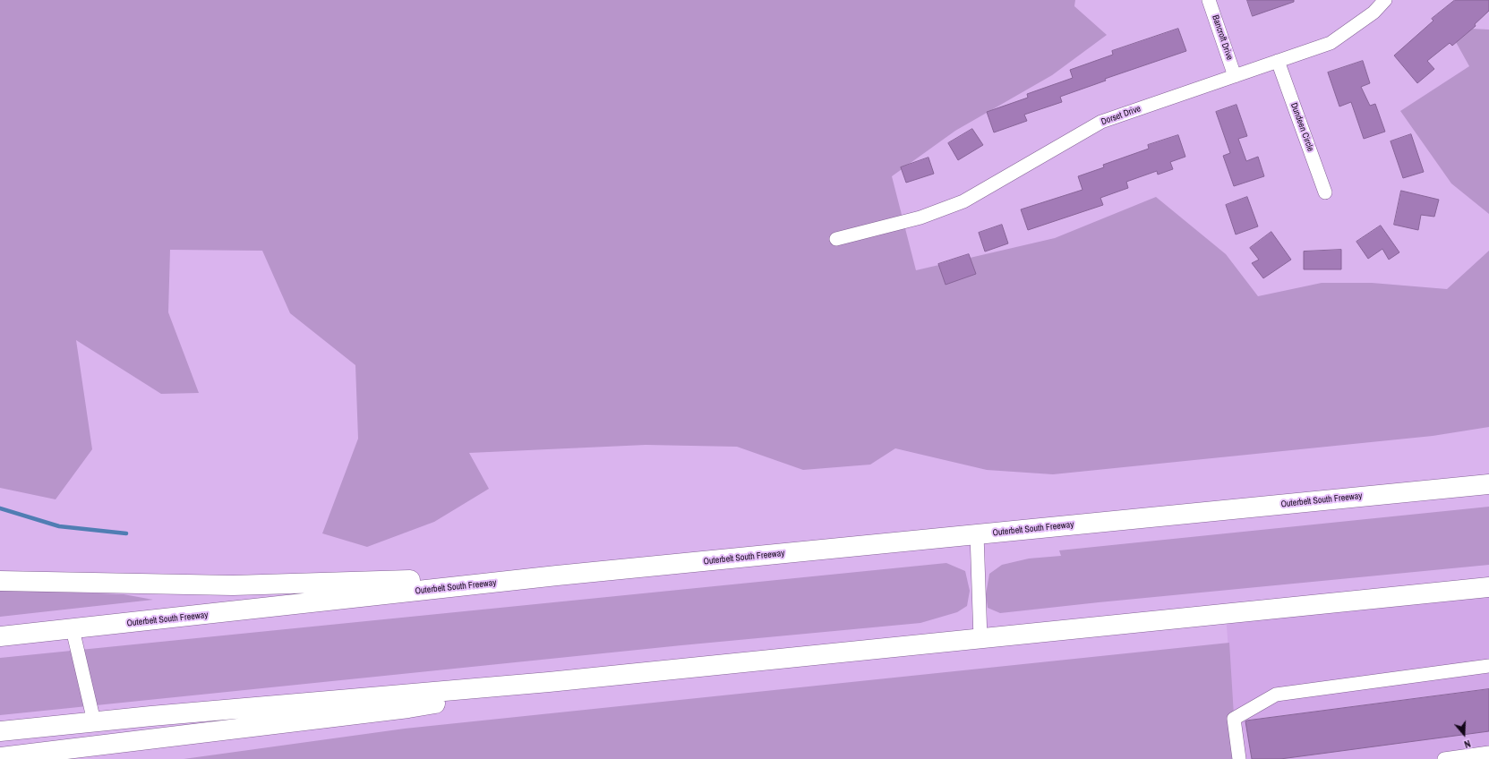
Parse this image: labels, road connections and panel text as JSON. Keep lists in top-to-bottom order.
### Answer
{
  "streets": {
    "highway": ["Outerbelt South Freeway"],
    "street": ["Bancroft Drive", "Dorset Drive", "Dundeen Circle"]
  },
  "crossings": [
    ["Bancroft Drive", "Dorset Drive"],
    ["Dorset Drive", "Dundeen Circle"]
  ],
  "north": "bottom"
}
